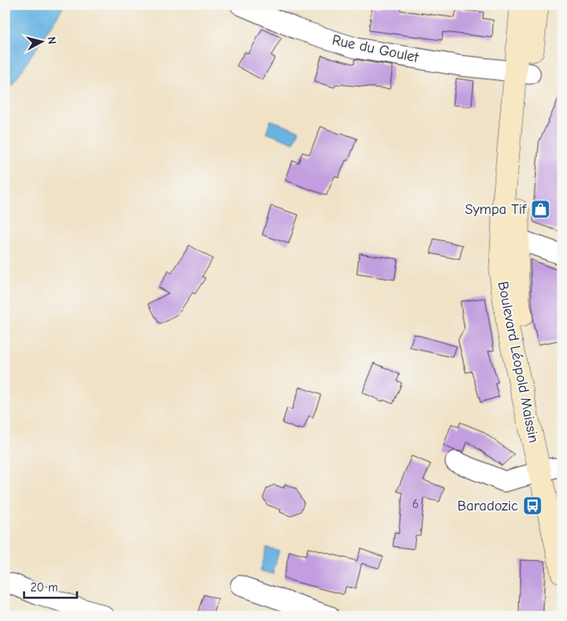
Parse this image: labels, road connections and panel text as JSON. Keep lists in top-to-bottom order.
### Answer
{
  "streets": {
    "street": ["Rue du Goulet", "Boulevard Léopold Maissin"]
  },
  "crossings": [
    ["Rue du Goulet", "Boulevard Léopold Maissin"]
  ],
  "places": {
    "shop": ["Sympa Tif"],
    "bus stop": ["Baradozic"]
  },
  "house_numbers": ["6"],
  "scale_bar": "20 m",
  "north": "right"
}
